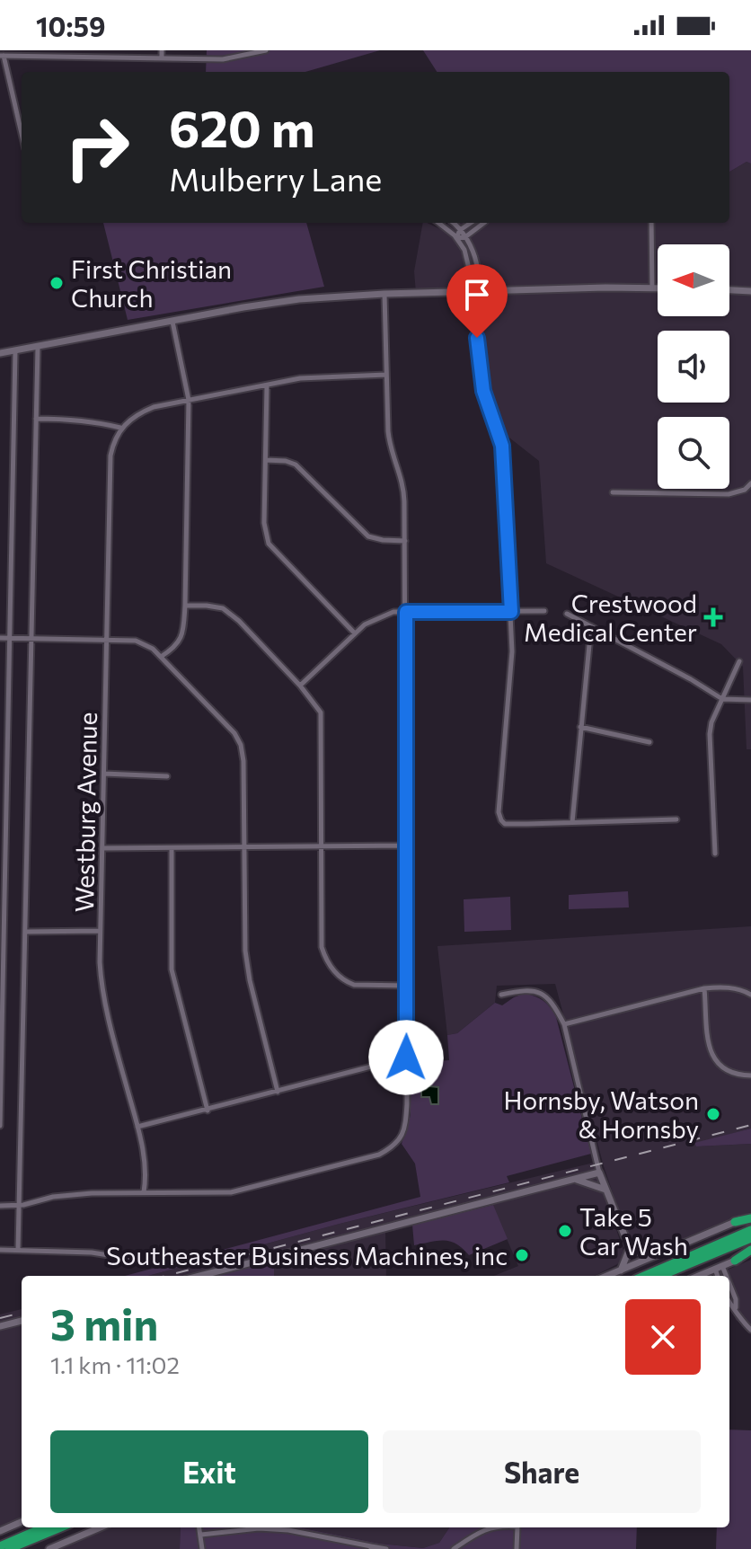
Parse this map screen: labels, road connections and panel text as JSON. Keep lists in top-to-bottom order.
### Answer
{
  "streets": {
    "street": ["Westburg Avenue"]
  },
  "places": {
    "other": [
      "First Christian Church",
      "Hornsby, Watson & Hornsby",
      "Take 5 Car Wash",
      "Southeaster Business Machines, inc"
    ],
    "health": ["Crestwood Medical Center"]
  },
  "north": "left",
  "page": {
    "status": "10:59",
    "turn": ["620 m", "Mulberry Lane"],
    "heading": ["3 min", "1.1 km · 11:02"],
    "buttons": ["Exit", "Share"]
  }
}
